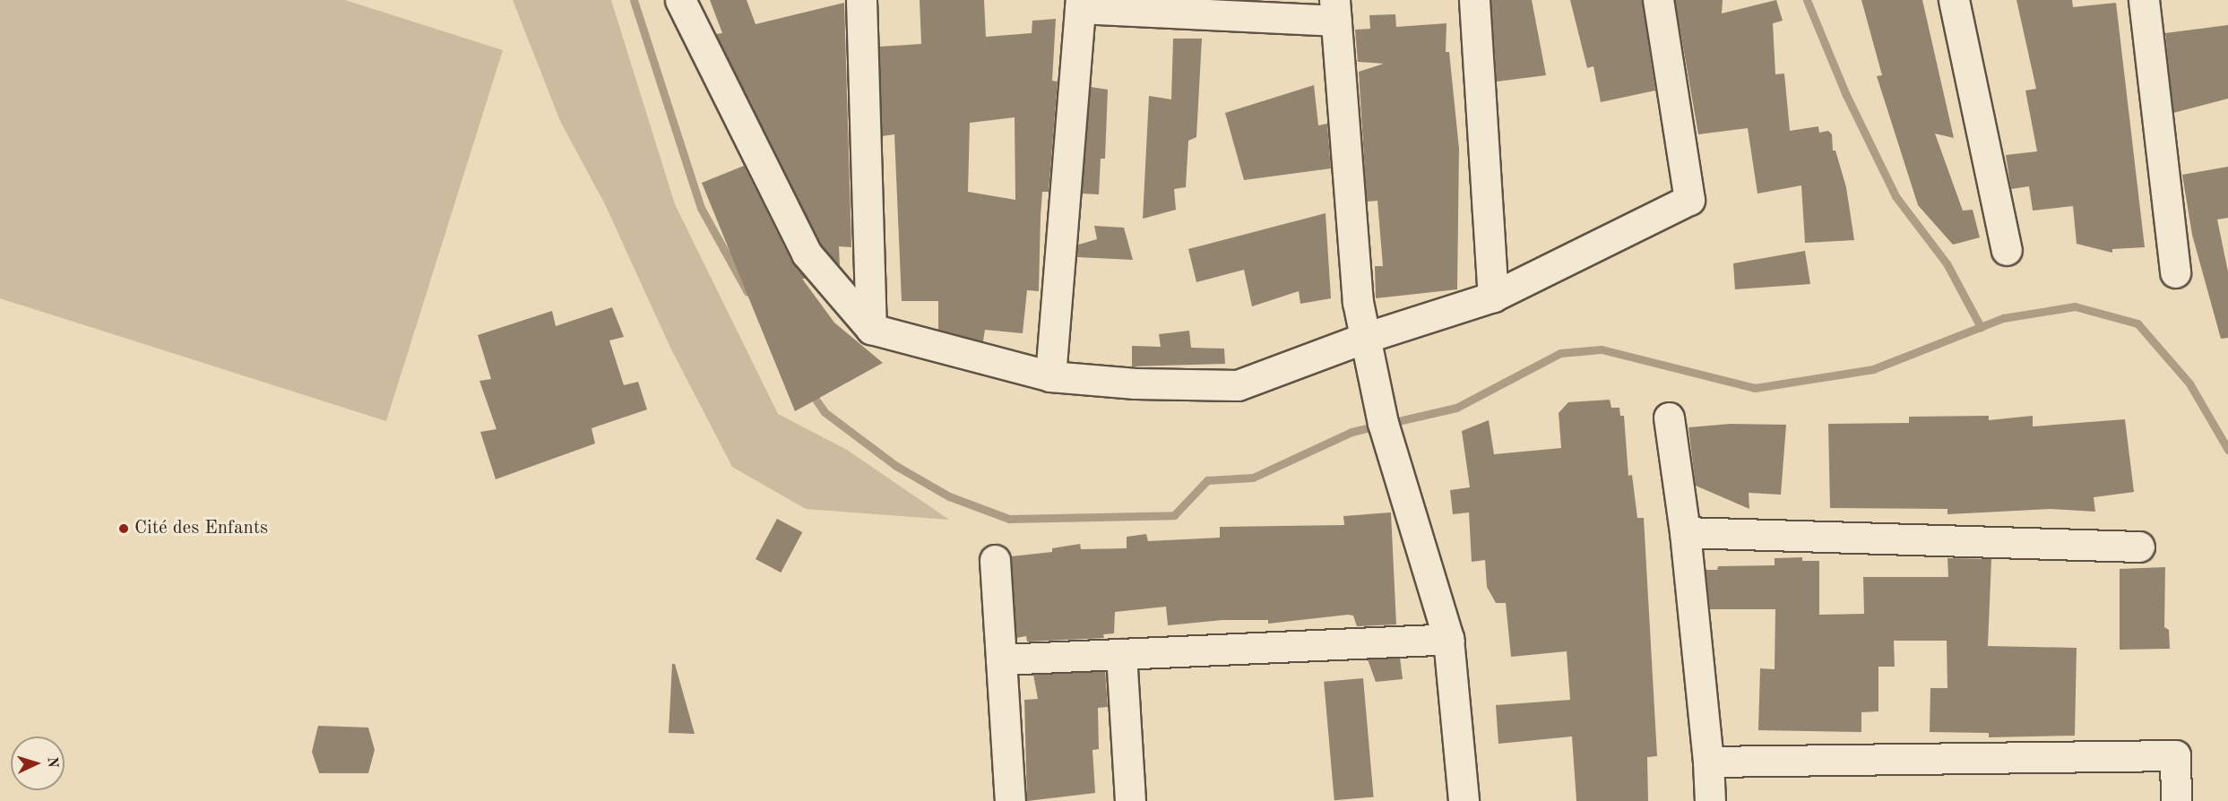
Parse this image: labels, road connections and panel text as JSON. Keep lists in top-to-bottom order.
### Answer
{
  "places": ["Cité des Enfants"],
  "north": "right"
}
